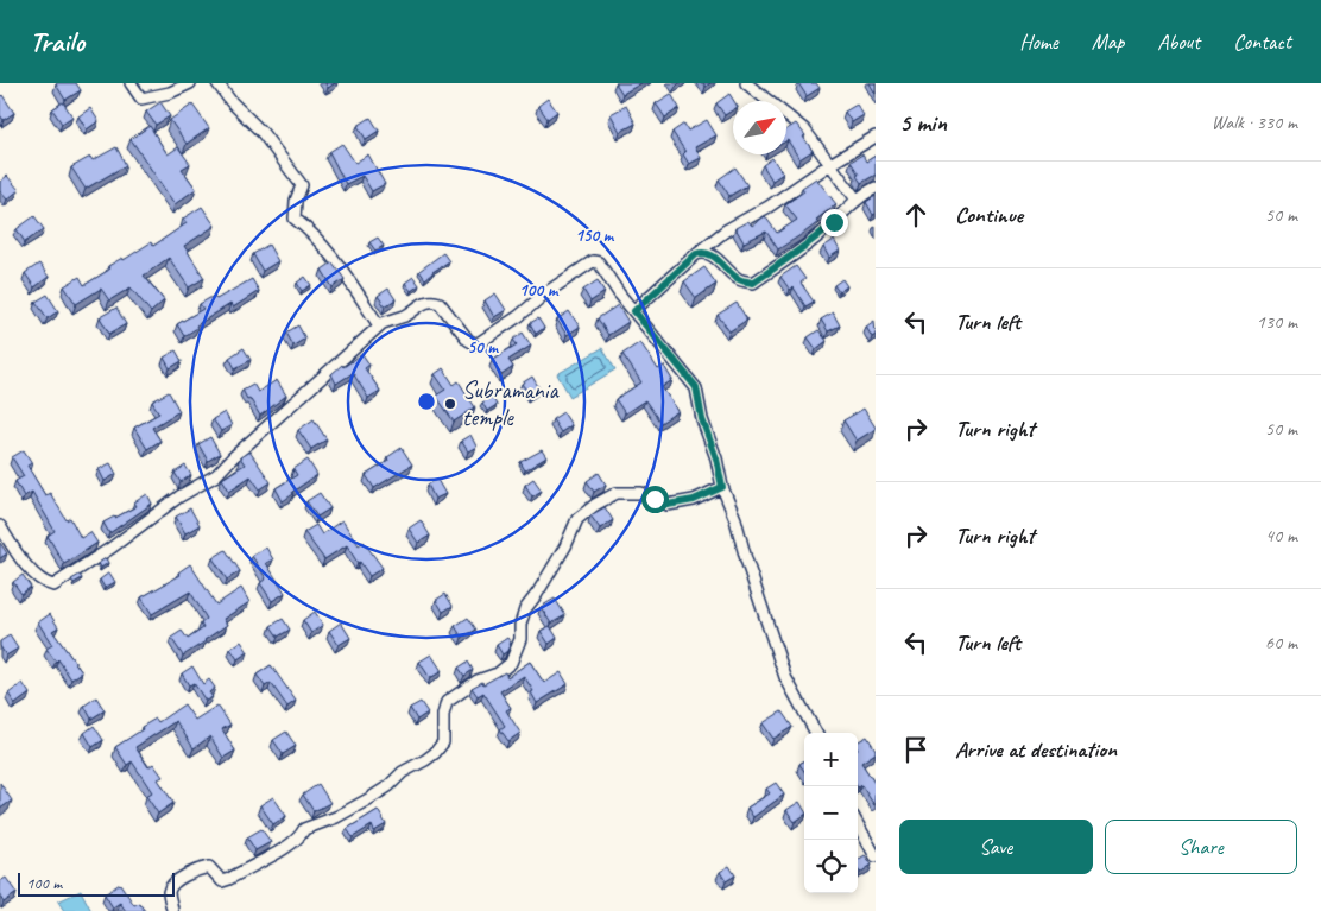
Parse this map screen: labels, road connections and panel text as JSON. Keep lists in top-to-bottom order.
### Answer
{
  "places": ["Subramania temple"],
  "scale_bar": "100 m",
  "north": "top right",
  "page": {
    "header": "Trailo",
    "nav": [
      "Home",
      "Map",
      "About",
      "Contact"
    ],
    "heading": ["5 min", "Walk · 330 m"],
    "list": [
      ["Continue", "50 m"],
      ["Turn left", "130 m"],
      ["Turn right", "50 m"],
      ["Turn right", "40 m"],
      ["Turn left", "60 m"],
      "Arrive at destination"
    ],
    "map_buttons": ["+", "−"],
    "buttons": ["Save", "Share"],
    "scale": "100 m"
  },
  "rings": ["150 m", "100 m", "50 m"]
}
